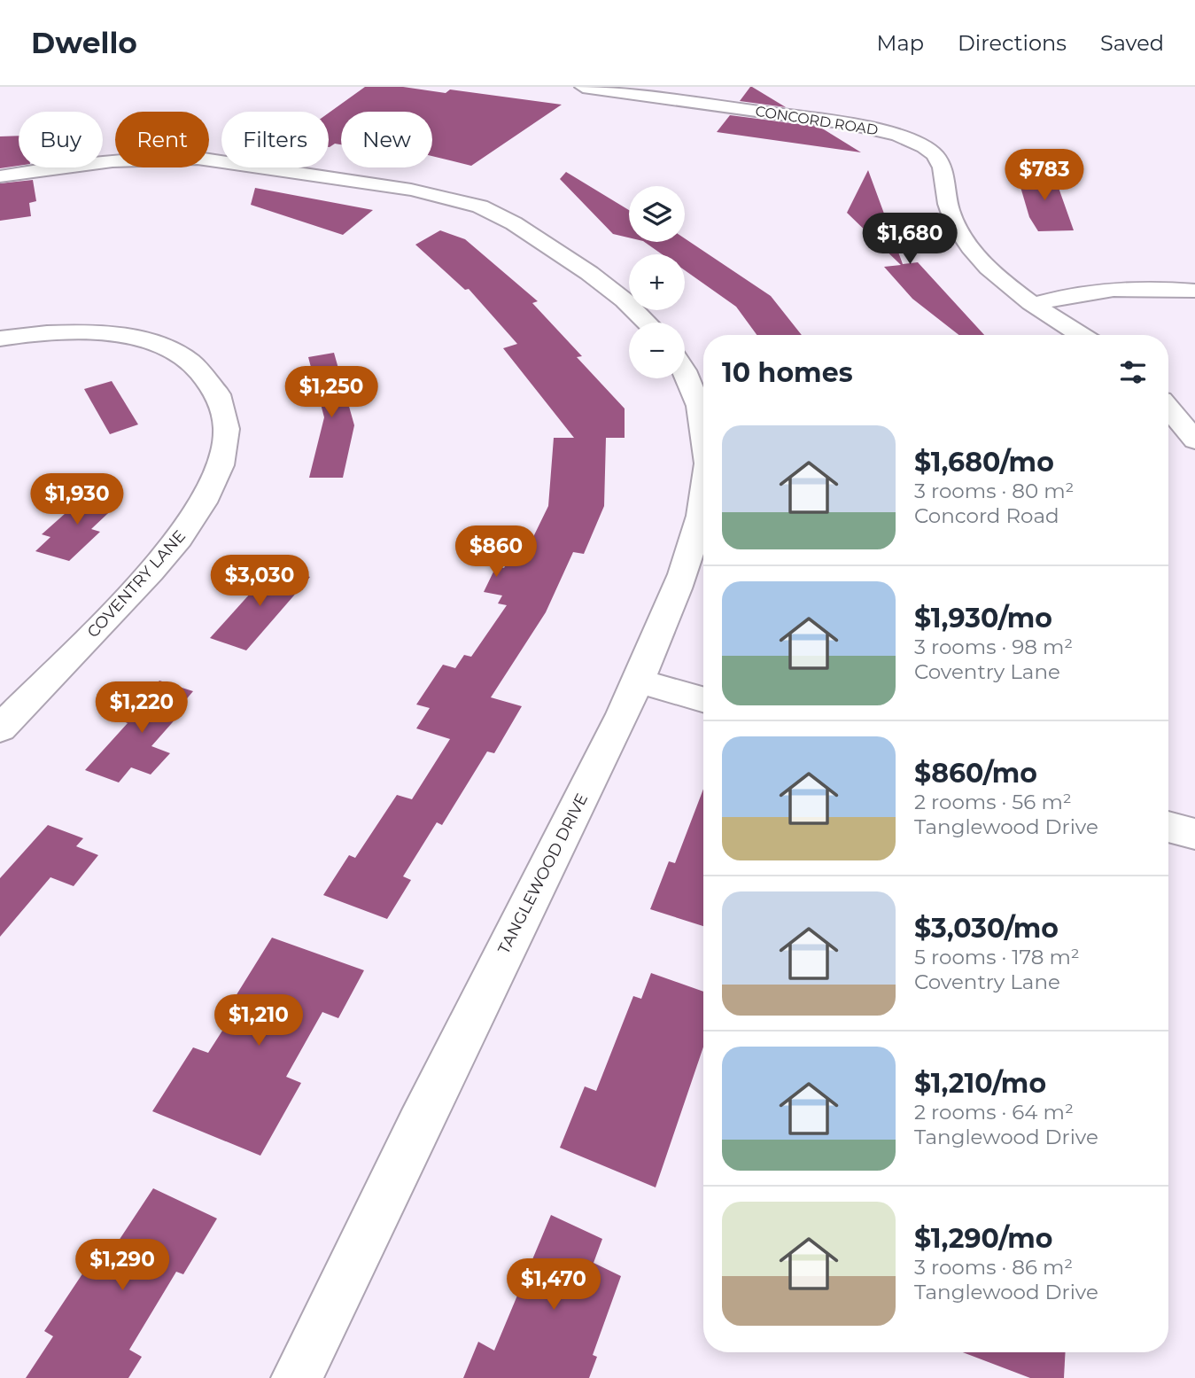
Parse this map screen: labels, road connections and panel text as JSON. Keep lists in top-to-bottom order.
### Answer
{
  "streets": {
    "street": ["CONCORD ROAD", "COVENTRY LANE", "TANGLEWOOD DRIVE"]
  },
  "page": {
    "header": "Dwello",
    "nav": ["Map", "Directions", "Saved"],
    "chip": [
      "Buy",
      "Rent",
      "Filters",
      "New"
    ],
    "price": [
      "$783",
      "$1,680",
      "$1,250",
      "$1,930",
      "$860",
      "$3,030",
      "$1,220",
      "$1,210",
      "$1,290",
      "$1,470"
    ],
    "map_buttons": ["+", "−"],
    "heading": "10 homes",
    "list": [
      {
        "name": "$1,680/mo",
        "note": "3 rooms · 80 m² · Concord Road"
      },
      {
        "name": "$1,930/mo",
        "note": "3 rooms · 98 m² · Coventry Lane"
      },
      {
        "name": "$860/mo",
        "note": "2 rooms · 56 m² · Tanglewood Drive"
      },
      {
        "name": "$3,030/mo",
        "note": "5 rooms · 178 m² · Coventry Lane"
      },
      {
        "name": "$1,210/mo",
        "note": "2 rooms · 64 m² · Tanglewood Drive"
      },
      {
        "name": "$1,290/mo",
        "note": "3 rooms · 86 m² · Tanglewood Drive"
      }
    ]
  }
}
